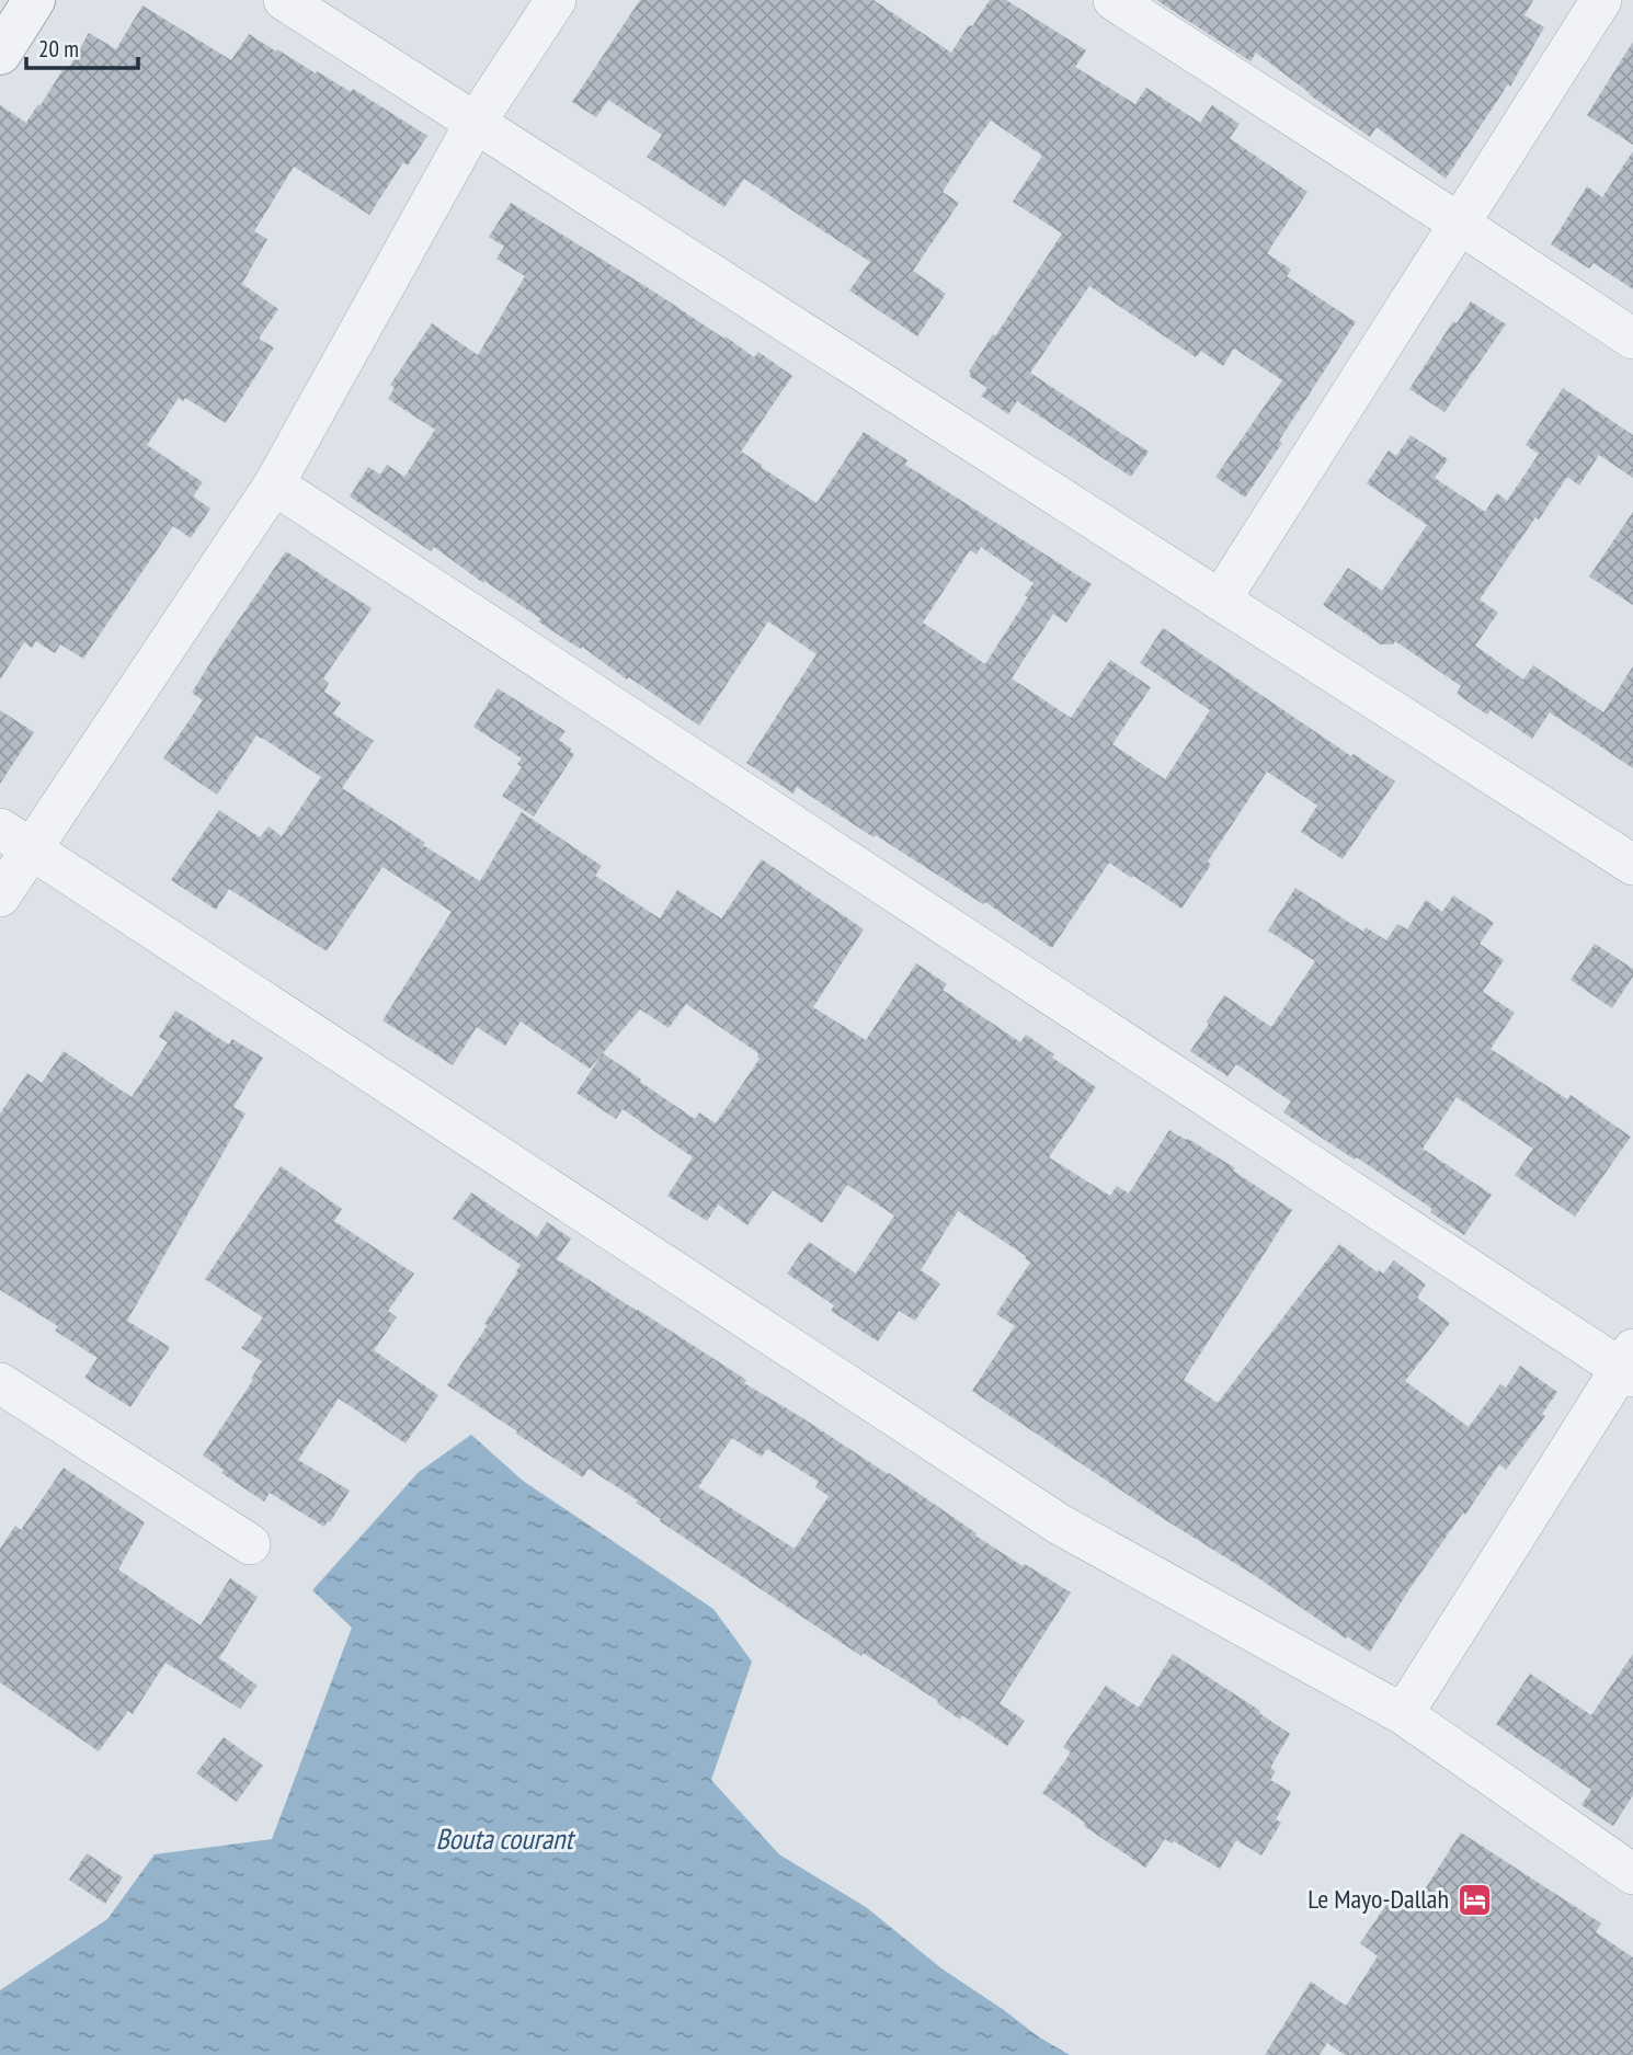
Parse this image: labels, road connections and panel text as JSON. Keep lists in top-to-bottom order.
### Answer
{
  "water": ["Bouta courant"],
  "places": {
    "hotel": ["Le Mayo-Dallah"]
  },
  "scale_bar": "20 m"
}
